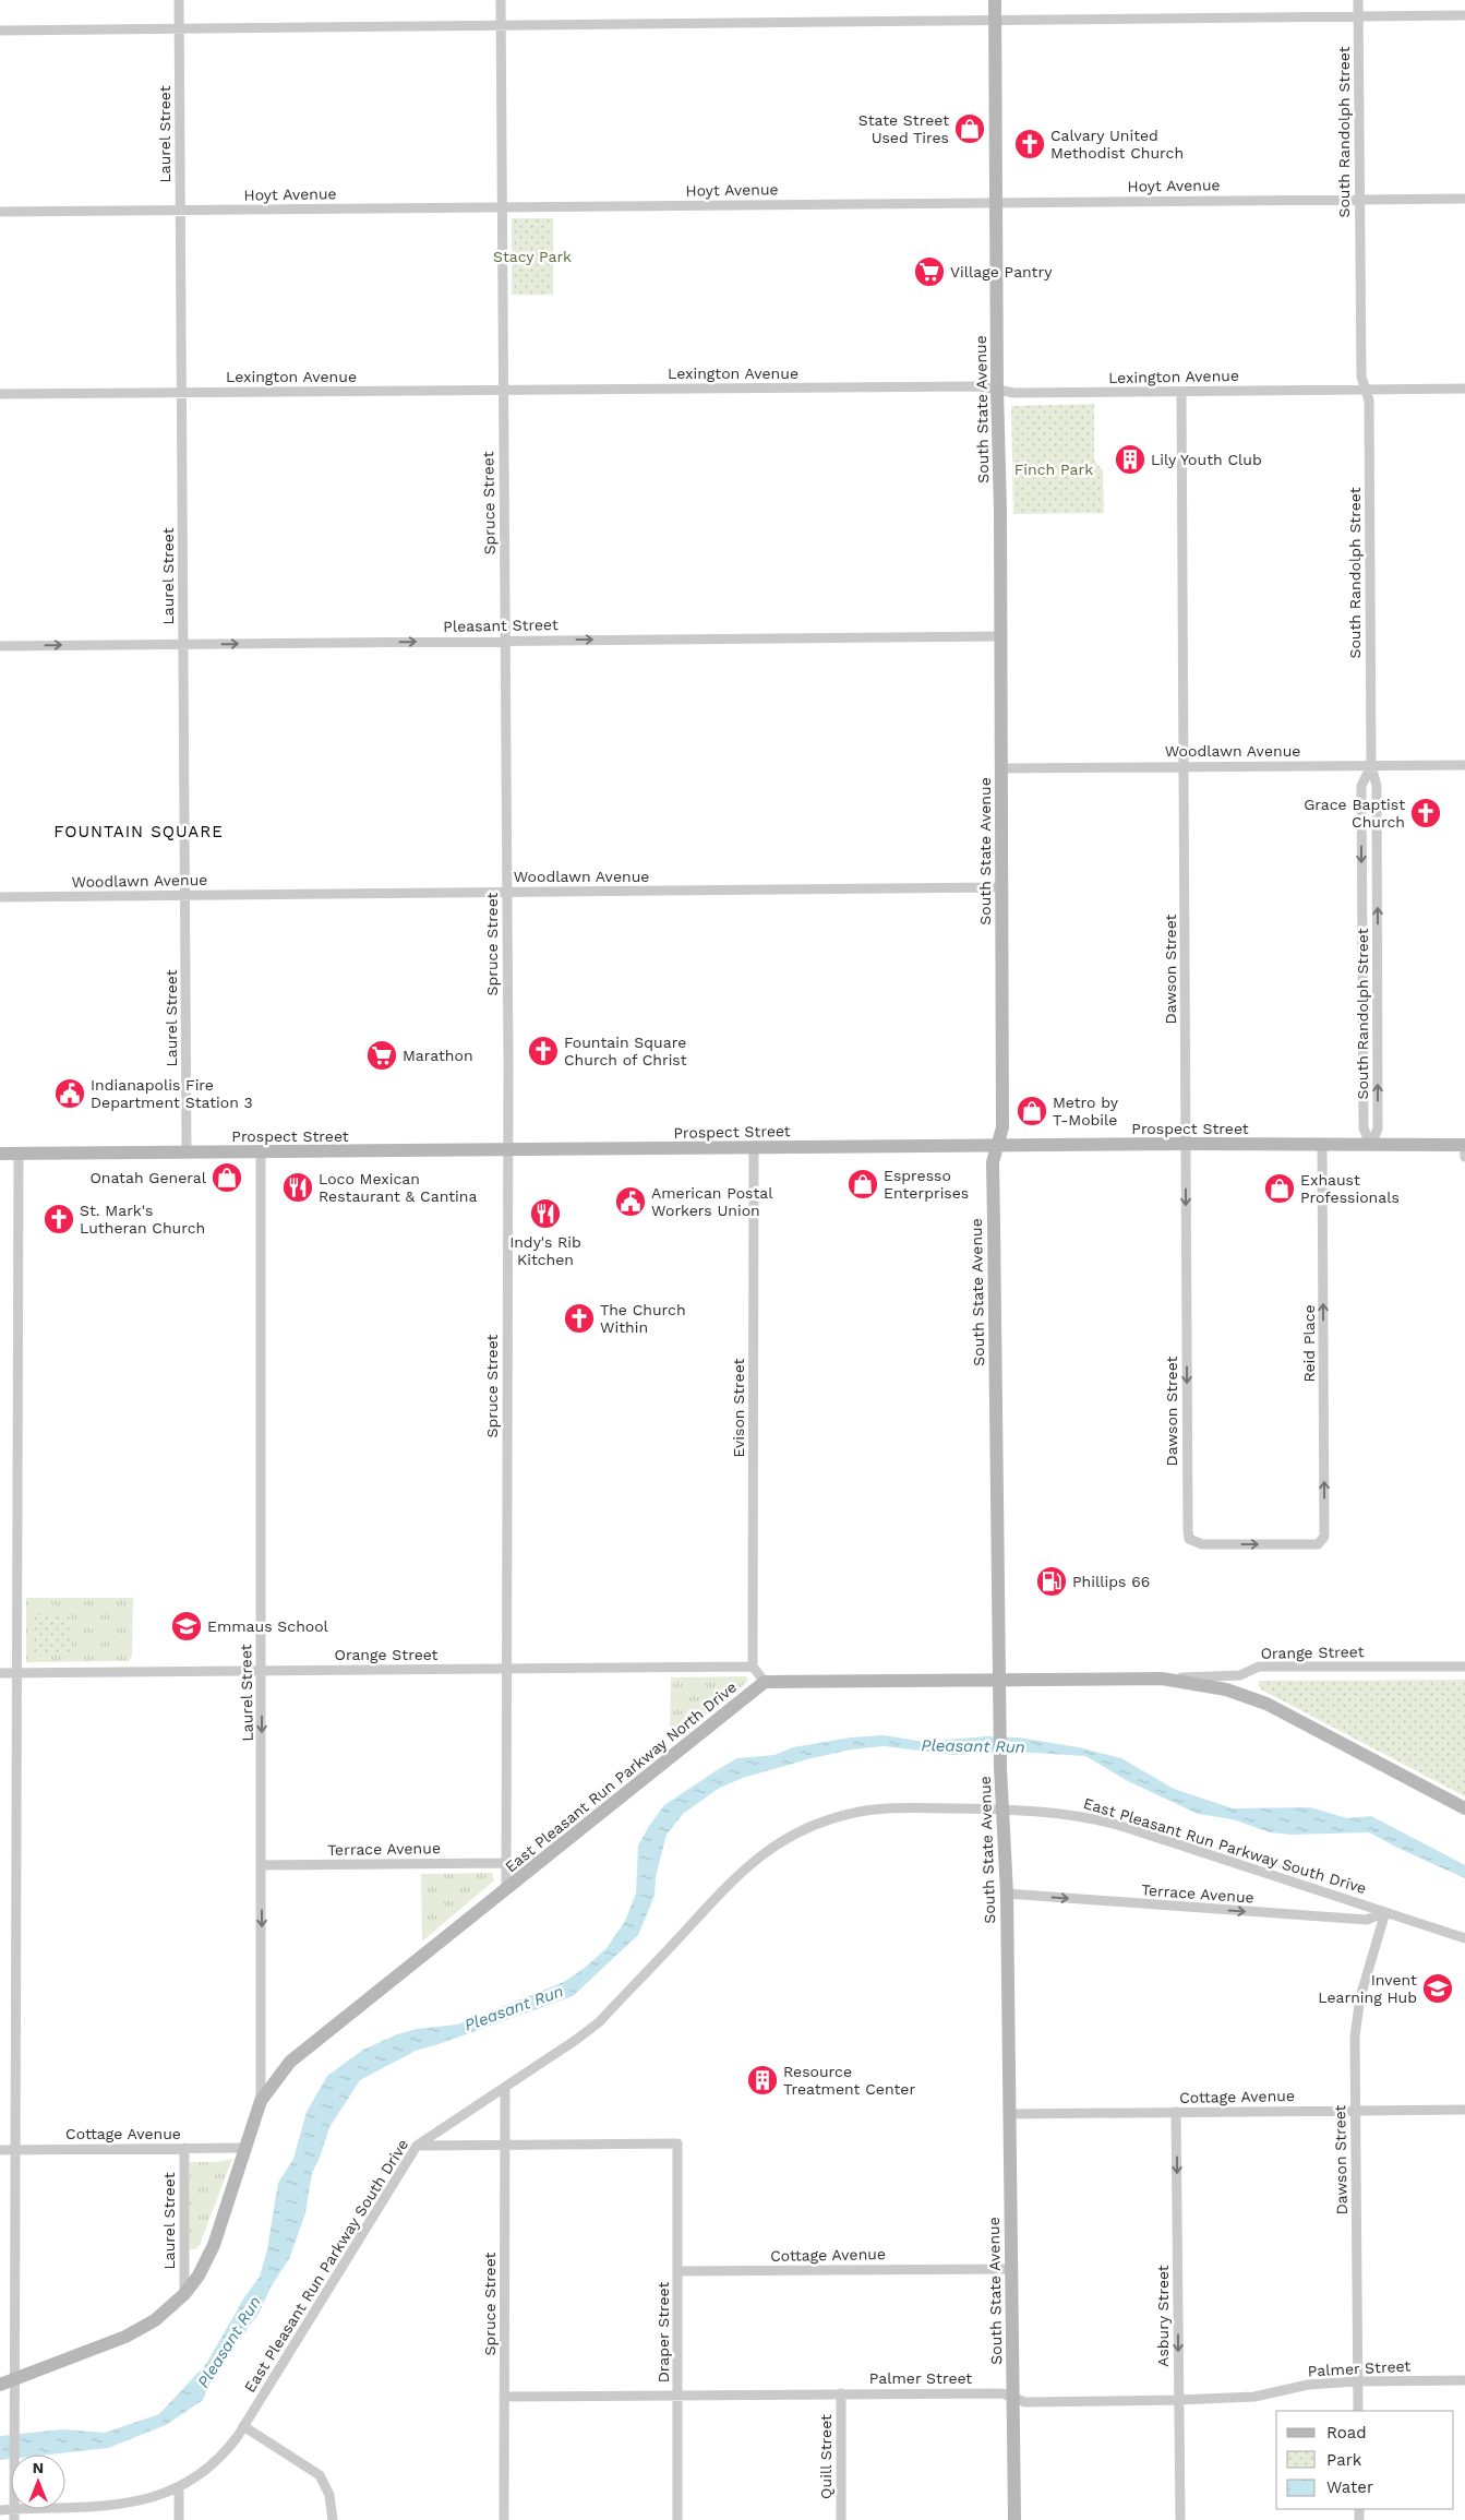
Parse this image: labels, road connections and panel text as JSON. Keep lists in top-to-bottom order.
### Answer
{
  "streets": {
    "street": [
      "South Randolph Street",
      "Laurel Street",
      "Hoyt Avenue",
      "Lexington Avenue",
      "South State Avenue",
      "Spruce Street",
      "Pleasant Street",
      "Woodlawn Avenue",
      "Dawson Street",
      "Prospect Street",
      "Reid Place",
      "Evison Street",
      "Orange Street",
      "East Pleasant Run Parkway North Drive",
      "East Pleasant Run Parkway South Drive",
      "Terrace Avenue",
      "Cottage Avenue",
      "Asbury Street",
      "Draper Street",
      "Palmer Street",
      "Quill Street"
    ]
  },
  "crossings": [
    ["South Randolph Street", "Hoyt Avenue"],
    ["South Randolph Street", "Lexington Avenue"],
    ["South Randolph Street", "Woodlawn Avenue"],
    ["South Randolph Street", "Prospect Street"],
    ["Laurel Street", "Hoyt Avenue"],
    ["Laurel Street", "Lexington Avenue"],
    ["Laurel Street", "Pleasant Street"],
    ["Laurel Street", "Woodlawn Avenue"],
    ["Laurel Street", "Prospect Street"],
    ["Laurel Street", "Orange Street"],
    ["Laurel Street", "East Pleasant Run Parkway North Drive"],
    ["Laurel Street", "Terrace Avenue"],
    ["Laurel Street", "Cottage Avenue"],
    ["Hoyt Avenue", "South State Avenue"],
    ["Hoyt Avenue", "Spruce Street"],
    ["Lexington Avenue", "South State Avenue"],
    ["Lexington Avenue", "Spruce Street"],
    ["Lexington Avenue", "Dawson Street"],
    ["South State Avenue", "Pleasant Street"],
    ["South State Avenue", "Woodlawn Avenue"],
    ["South State Avenue", "Prospect Street"],
    ["South State Avenue", "East Pleasant Run Parkway South Drive"],
    ["South State Avenue", "Terrace Avenue"],
    ["South State Avenue", "Cottage Avenue"],
    ["South State Avenue", "Palmer Street"],
    ["Spruce Street", "Pleasant Street"],
    ["Spruce Street", "Woodlawn Avenue"],
    ["Spruce Street", "Prospect Street"],
    ["Spruce Street", "Orange Street"],
    ["Spruce Street", "East Pleasant Run Parkway North Drive"],
    ["Spruce Street", "East Pleasant Run Parkway South Drive"],
    ["Spruce Street", "Terrace Avenue"],
    ["Spruce Street", "Draper Street"],
    ["Spruce Street", "Palmer Street"],
    ["Woodlawn Avenue", "Dawson Street"],
    ["Dawson Street", "Prospect Street"],
    ["Dawson Street", "Reid Place"],
    ["Dawson Street", "East Pleasant Run Parkway South Drive"],
    ["Dawson Street", "Terrace Avenue"],
    ["Dawson Street", "Cottage Avenue"],
    ["Dawson Street", "Palmer Street"],
    ["Prospect Street", "Reid Place"],
    ["Prospect Street", "Evison Street"],
    ["Evison Street", "Orange Street"],
    ["East Pleasant Run Parkway North Drive", "Cottage Avenue"],
    ["East Pleasant Run Parkway South Drive", "Terrace Avenue"],
    ["Cottage Avenue", "Asbury Street"],
    ["Cottage Avenue", "Draper Street"],
    ["Asbury Street", "Palmer Street"],
    ["Draper Street", "Palmer Street"],
    ["Palmer Street", "Quill Street"]
  ],
  "one_way": [
    "Pleasant Street",
    "Reid Place",
    "Terrace Avenue",
    "Asbury Street"
  ],
  "districts": ["FOUNTAIN SQUARE"],
  "water": ["Pleasant Run"],
  "parks": ["Stacy Park", "Finch Park"],
  "places": {
    "shop": [
      "State Street Used Tires",
      "Metro by T-Mobile",
      "Onatah General",
      "Espresso Enterprises",
      "Exhaust Professionals"
    ],
    "church": [
      "Calvary United Methodist Church",
      "Grace Baptist Church",
      "Fountain Square Church of Christ",
      "St. Mark's Lutheran Church",
      "The Church Within"
    ],
    "supermarket": ["Village Pantry", "Marathon"],
    "building": ["Lily Youth Club", "Resource Treatment Center"],
    "public building": ["Indianapolis Fire Department Station 3", "American Postal Workers Union"],
    "restaurant": ["Loco Mexican Restaurant & Cantina", "Indy's Rib Kitchen"],
    "fuel station": ["Phillips 66"],
    "school or university": ["Emmaus School", "Invent Learning Hub"]
  },
  "legend": ["Road", "Park", "Water"],
  "north": "top"
}
